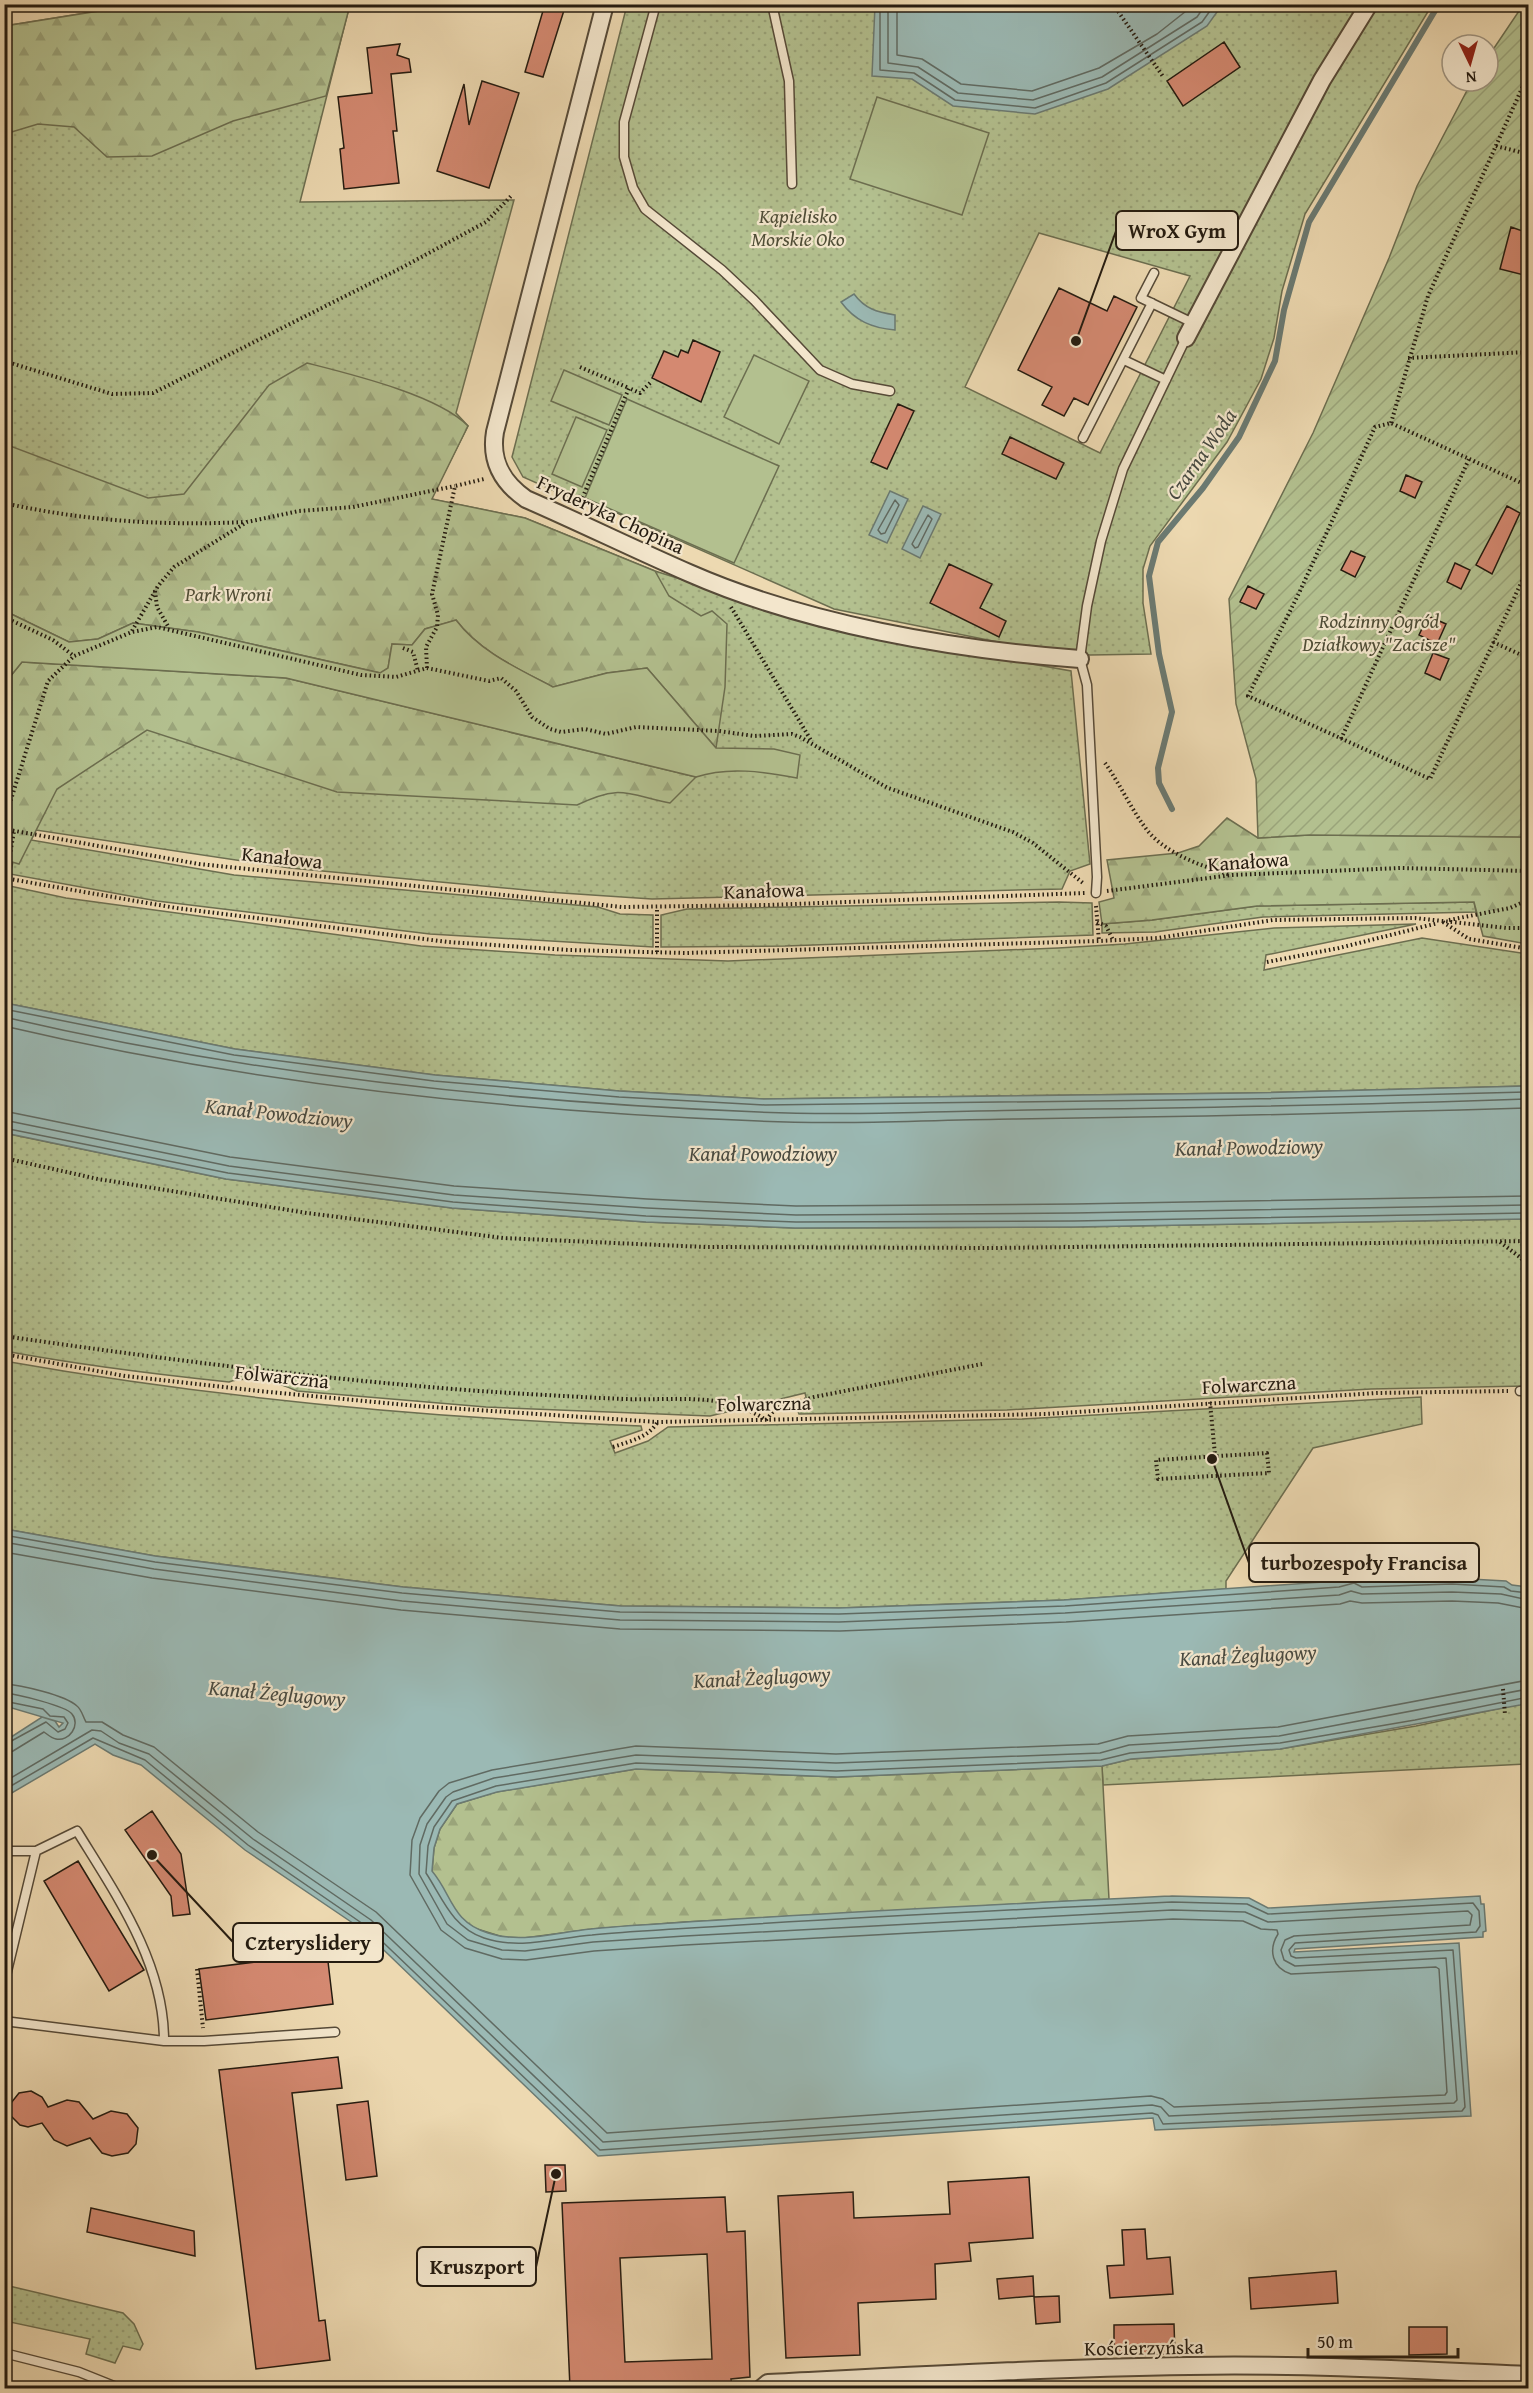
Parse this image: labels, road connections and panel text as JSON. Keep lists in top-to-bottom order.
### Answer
{
  "streets": {
    "street": ["Fryderyka Chopina", "Kościerzyńska"],
    "path": ["Kanałowa", "Folwarczna"]
  },
  "water": ["Czarna Woda", "Kanał Powodziowy", "Kanał Żeglugowy"],
  "parks": ["Kąpielisko Morskie Oko", "Park Wroni", "Rodzinny Ogród Działkowy \"Zacisze\""],
  "places": [
    "WroX Gym",
    "turbozespoły Francisa",
    "Czteryslidery",
    "Kruszport"
  ],
  "scale_bar": "50 m",
  "north": "bottom"
}
